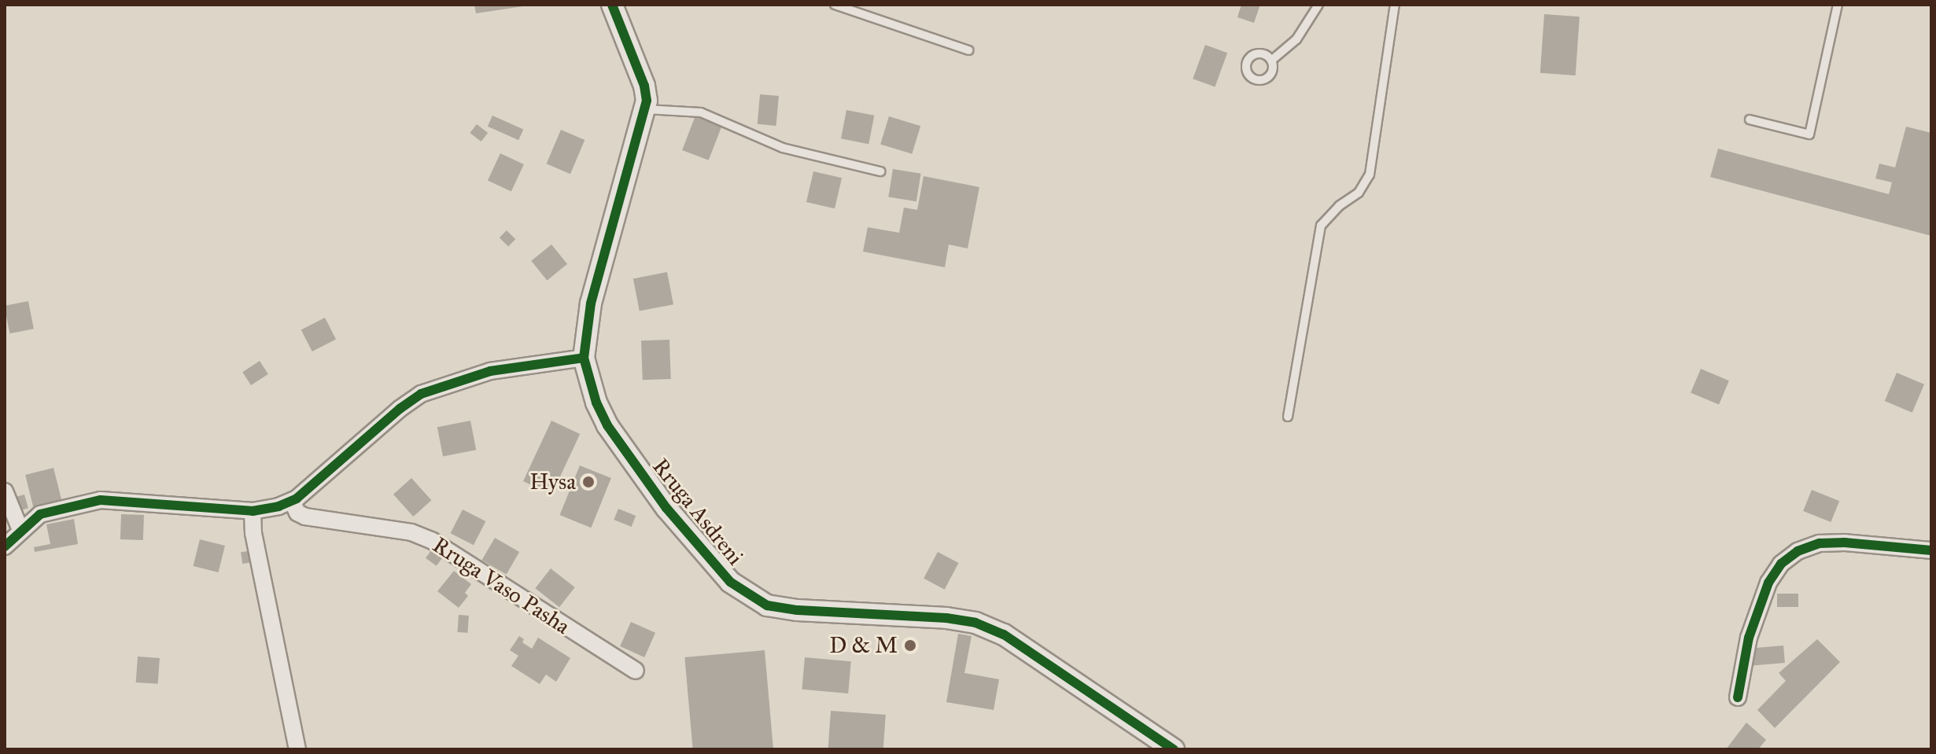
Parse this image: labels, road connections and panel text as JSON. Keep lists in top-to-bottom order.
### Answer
{
  "streets": {
    "street": ["Rruga Asdreni", "Rruga Vaso Pasha"]
  },
  "places": ["Hysa", "D & M"]
}
